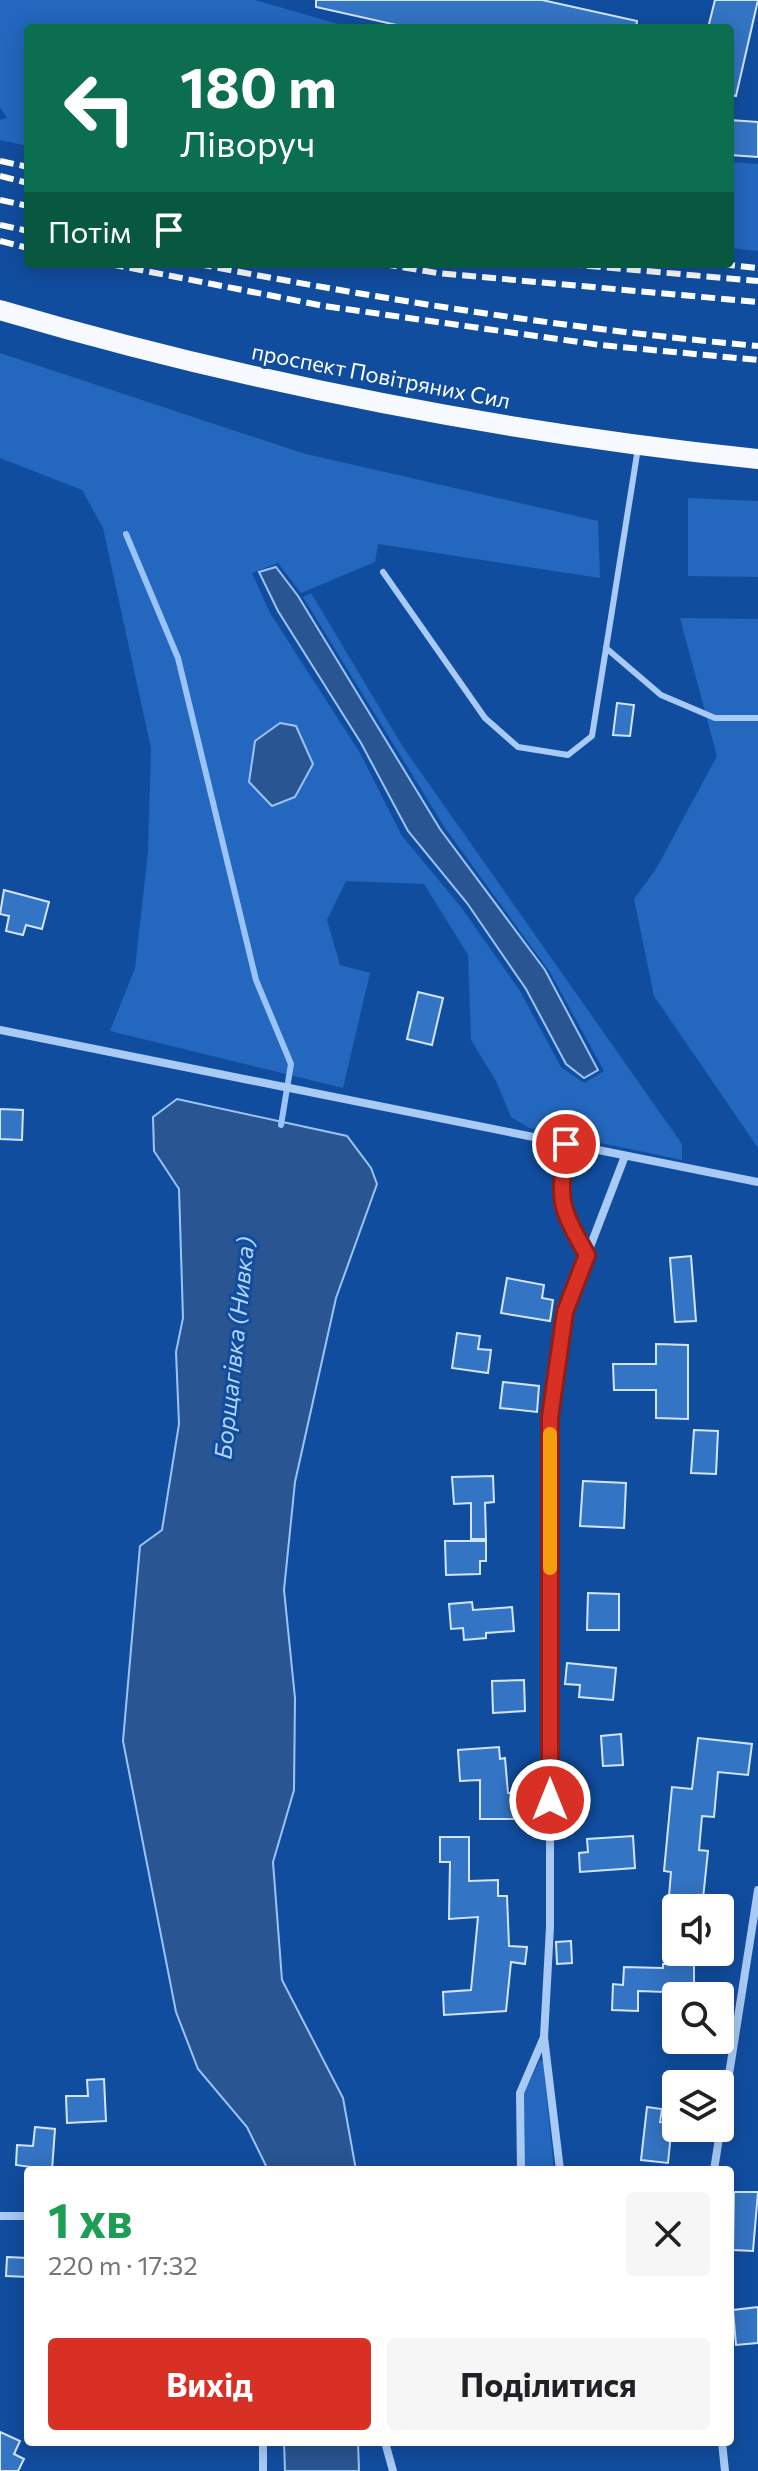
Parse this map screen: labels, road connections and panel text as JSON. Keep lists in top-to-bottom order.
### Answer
{
  "streets": {
    "main road": ["проспект Повітряних Сил"]
  },
  "water": ["Борщагівка (Нивка)"],
  "page": {
    "turn": ["180 m", "Ліворуч"],
    "then": "Потім",
    "heading": ["1 хв", "220 m · 17:32"],
    "buttons": ["Вихід", "Поділитися"]
  }
}
